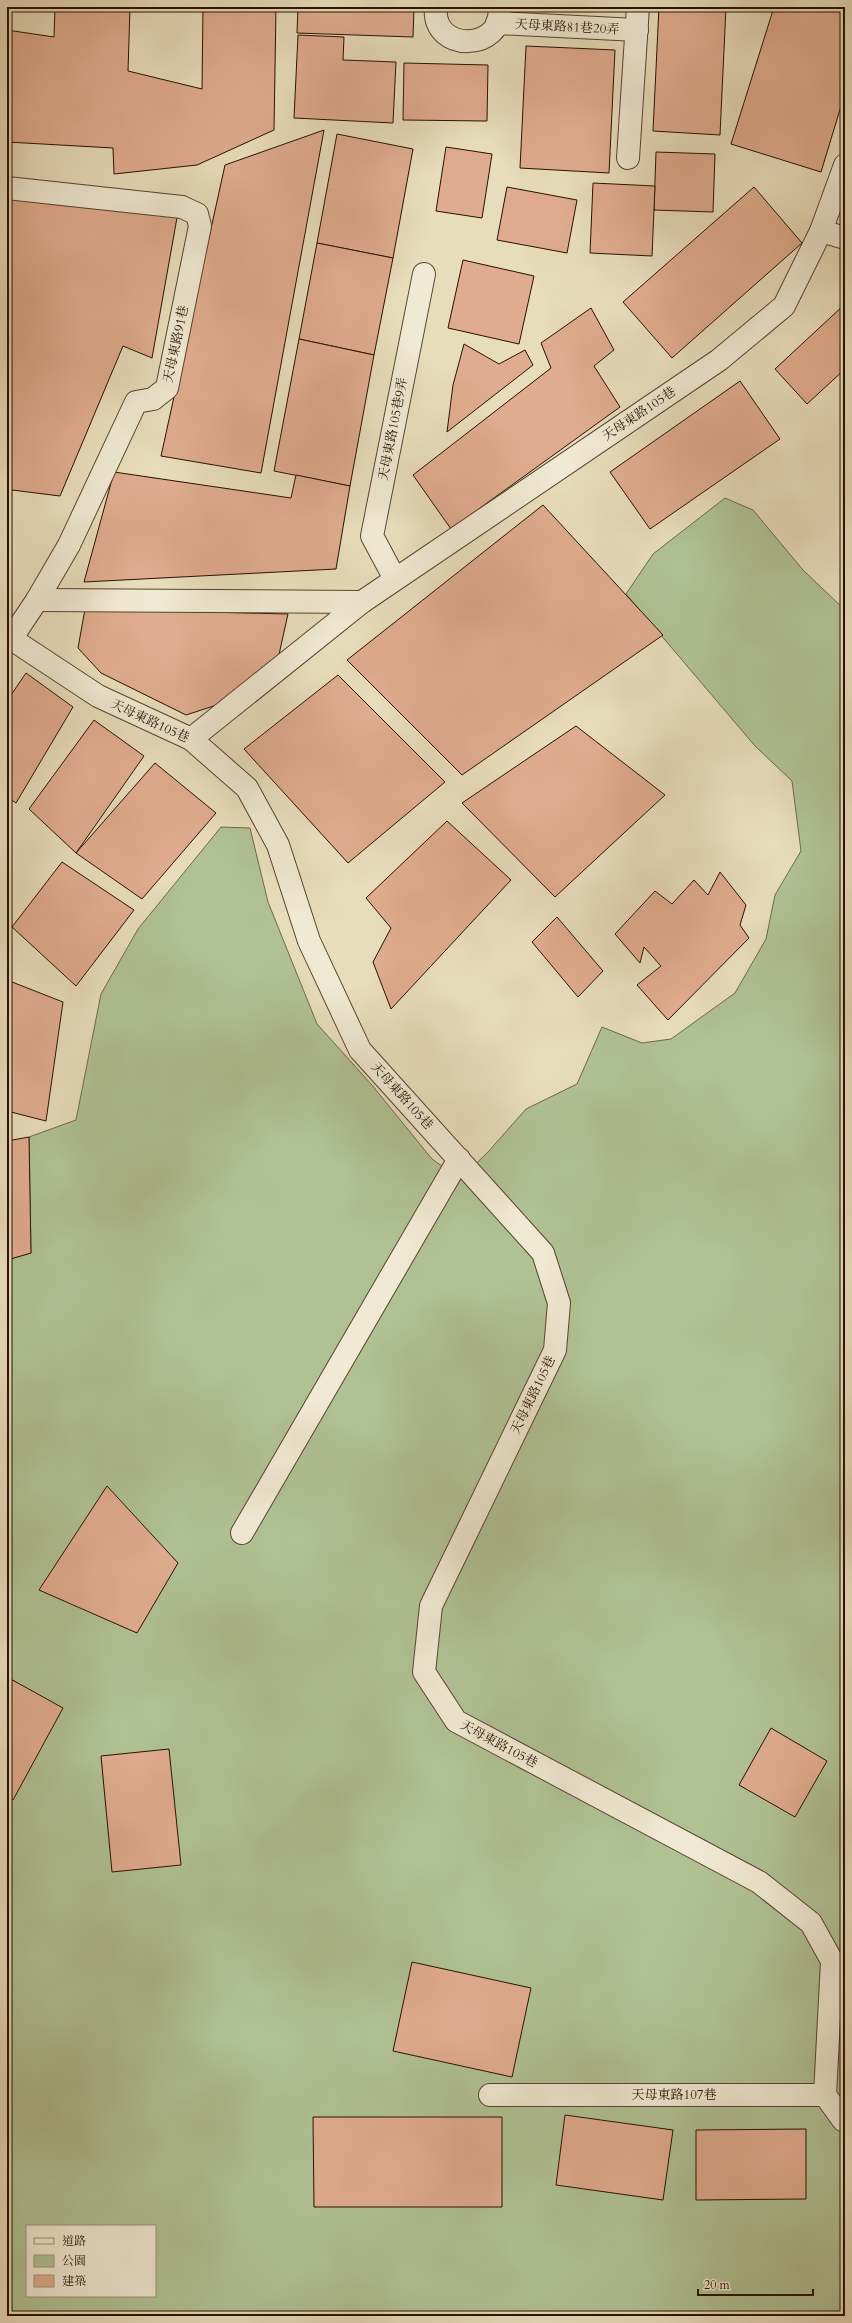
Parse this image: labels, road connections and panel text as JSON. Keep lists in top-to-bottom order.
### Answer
{
  "streets": {
    "street": [
      "天母東路81巷20弄",
      "天母東路91巷",
      "天母東路105巷",
      "天母東路105巷9弄",
      "天母東路107巷"
    ]
  },
  "crossings": [
    ["天母東路91巷", "天母東路105巷"],
    ["天母東路105巷", "天母東路105巷9弄"],
    ["天母東路105巷", "天母東路107巷"]
  ],
  "legend": ["道路", "公園", "建築"],
  "scale_bar": "20 m"
}
